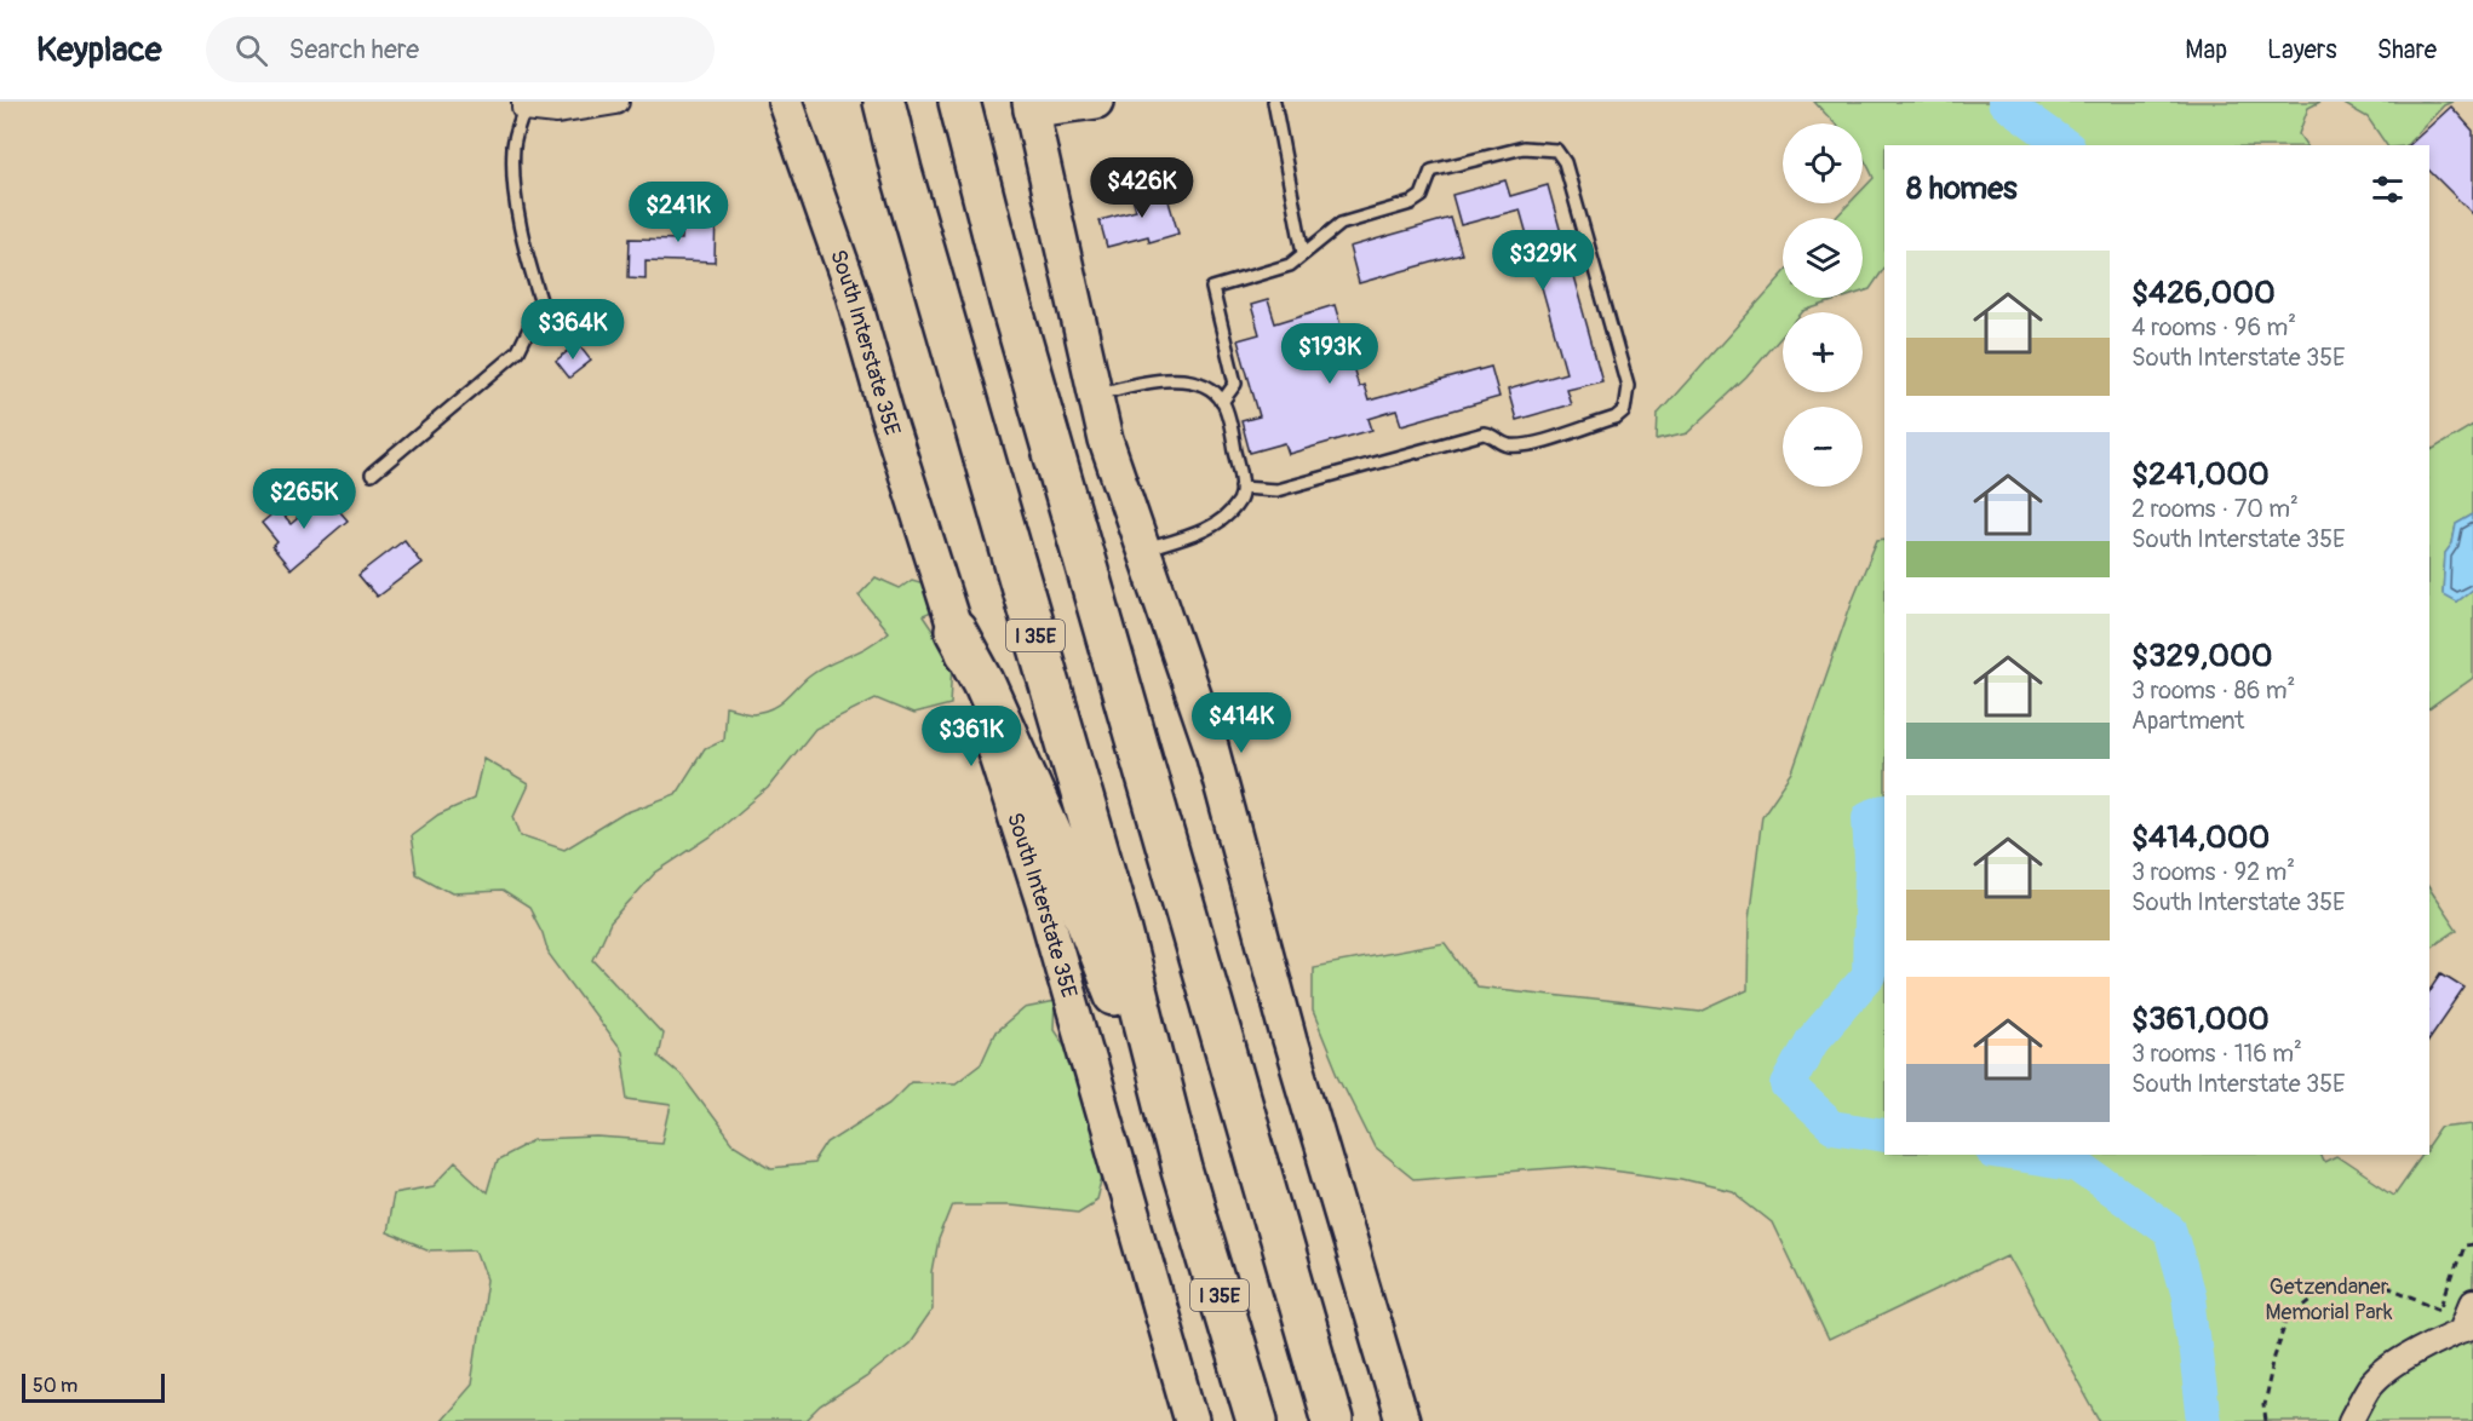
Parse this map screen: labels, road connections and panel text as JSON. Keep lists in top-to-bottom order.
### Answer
{
  "streets": {
    "highway": ["I 35E"],
    "main road": ["South Interstate 35E"]
  },
  "parks": ["Getzendaner Memorial Park"],
  "scale_bar": "50 m",
  "page": {
    "header": "Keyplace",
    "search": "Search here",
    "nav": ["Map", "Layers", "Share"],
    "map_buttons": ["+", "−"],
    "heading": "8 homes",
    "price": [
      "$426K",
      "$241K",
      "$329K",
      "$364K",
      "$193K",
      "$265K",
      "$414K",
      "$361K"
    ],
    "list": [
      {
        "name": "$426,000",
        "note": "4 rooms · 96 m² · South Interstate 35E"
      },
      {
        "name": "$241,000",
        "note": "2 rooms · 70 m² · South Interstate 35E"
      },
      {
        "name": "$329,000",
        "note": "3 rooms · 86 m² · Apartment"
      },
      {
        "name": "$414,000",
        "note": "3 rooms · 92 m² · South Interstate 35E"
      },
      {
        "name": "$361,000",
        "note": "3 rooms · 116 m² · South Interstate 35E"
      }
    ],
    "scale": "50 m"
  }
}
